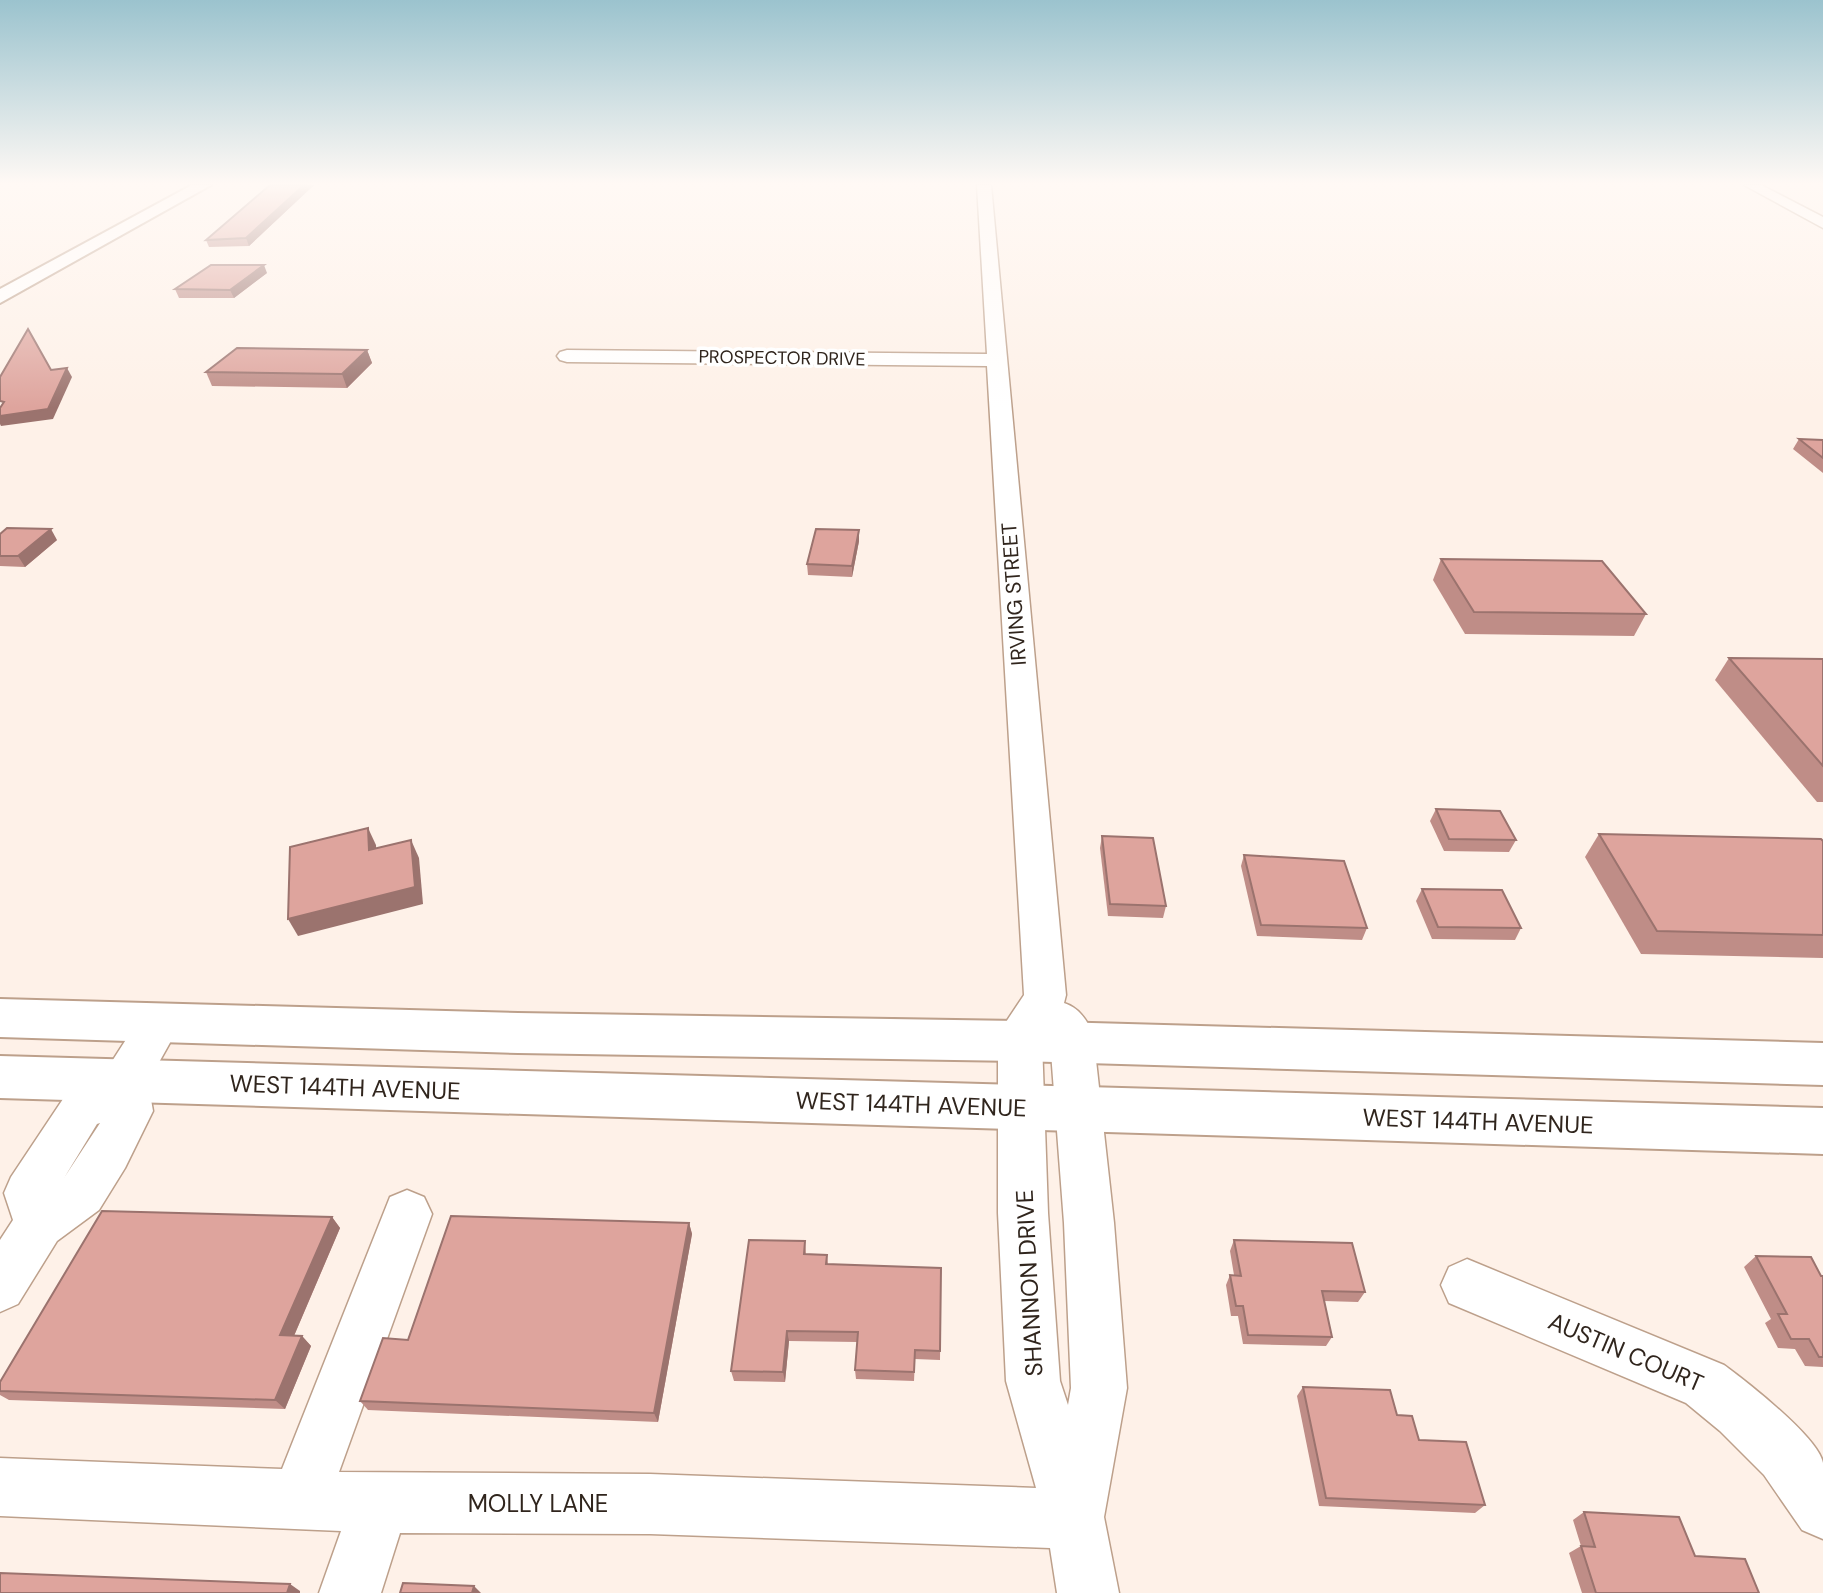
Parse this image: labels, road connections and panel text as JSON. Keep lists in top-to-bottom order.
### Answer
{
  "streets": {
    "main road": ["WEST 144TH AVENUE"],
    "street": [
      "PROSPECTOR DRIVE",
      "IRVING STREET",
      "SHANNON DRIVE",
      "AUSTIN COURT",
      "MOLLY LANE"
    ]
  },
  "crossings": [
    ["PROSPECTOR DRIVE", "IRVING STREET"],
    ["IRVING STREET", "SHANNON DRIVE"],
    ["WEST 144TH AVENUE", "SHANNON DRIVE"],
    ["SHANNON DRIVE", "MOLLY LANE"]
  ]
}
